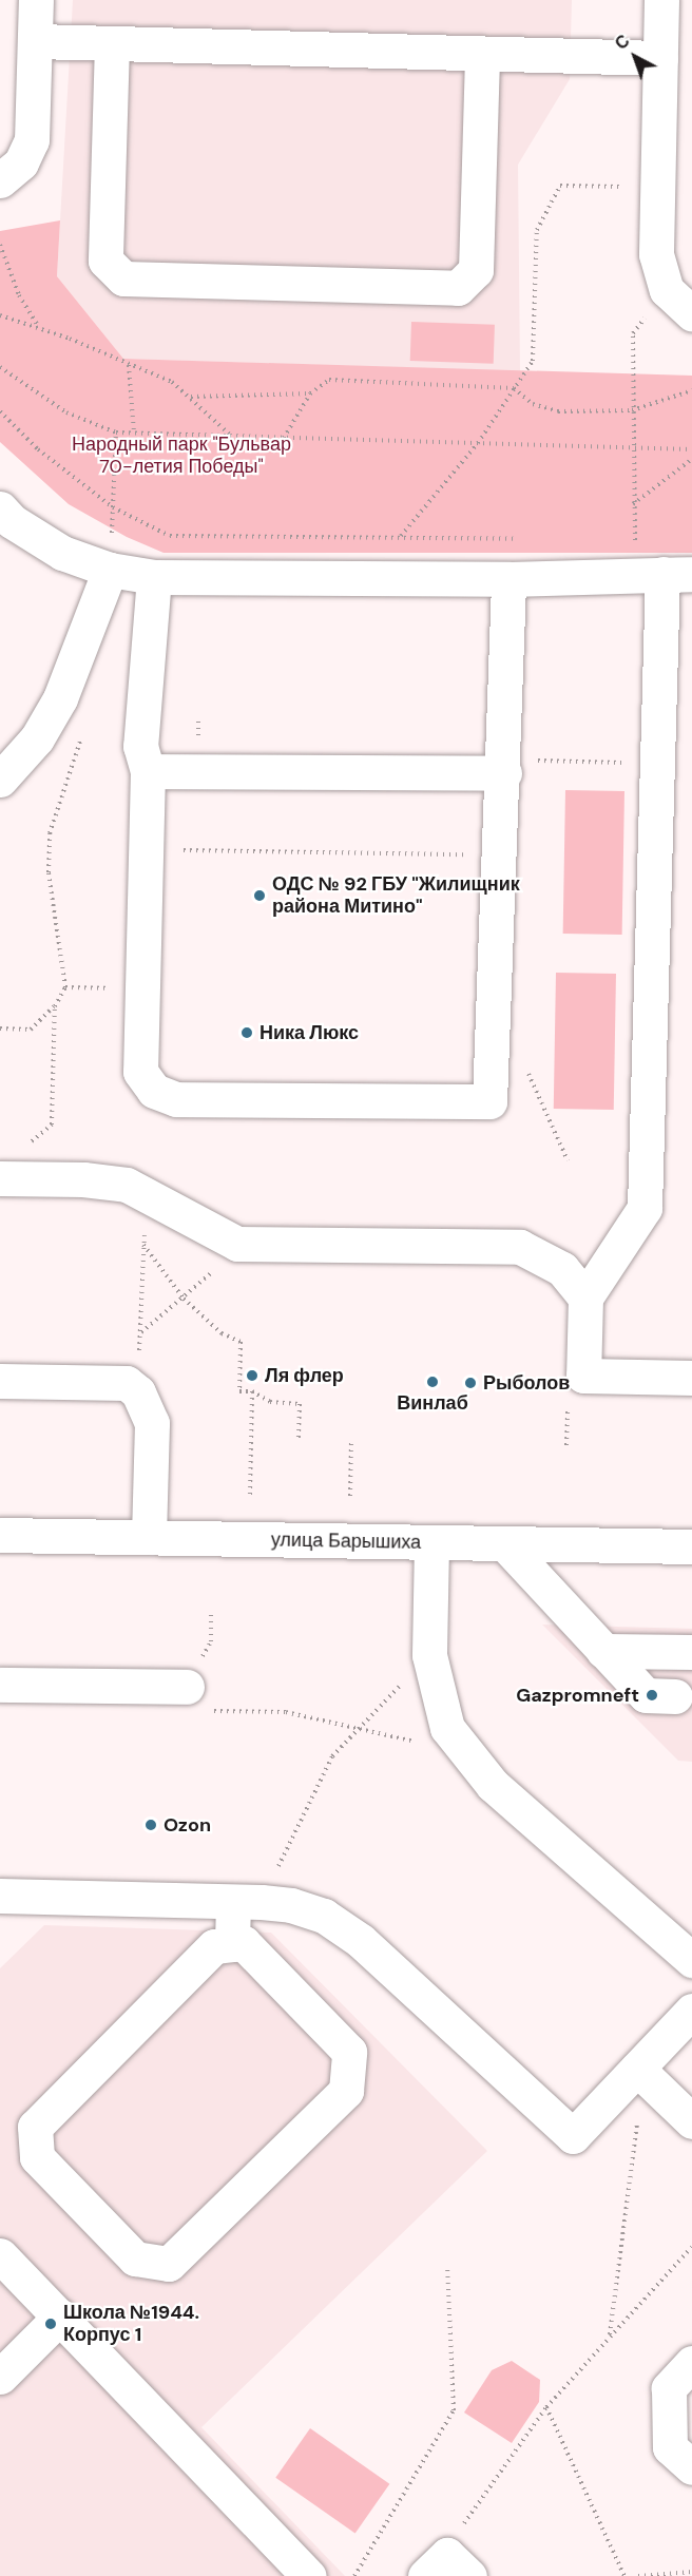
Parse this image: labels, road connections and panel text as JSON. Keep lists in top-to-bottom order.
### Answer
{
  "streets": {
    "main road": ["улица Барышиха"]
  },
  "parks": ["Народный парк \"Бульвар 70-летия Победы\""],
  "places": [
    "ОДС № 92 ГБУ \"Жилищник района Митино\"",
    "Ника Люкс",
    "Ля флер",
    "Винлаб",
    "Рыболов",
    "Gazpromneft",
    "Ozon",
    "Школа №1944. Корпус 1"
  ],
  "north": "top left"
}
